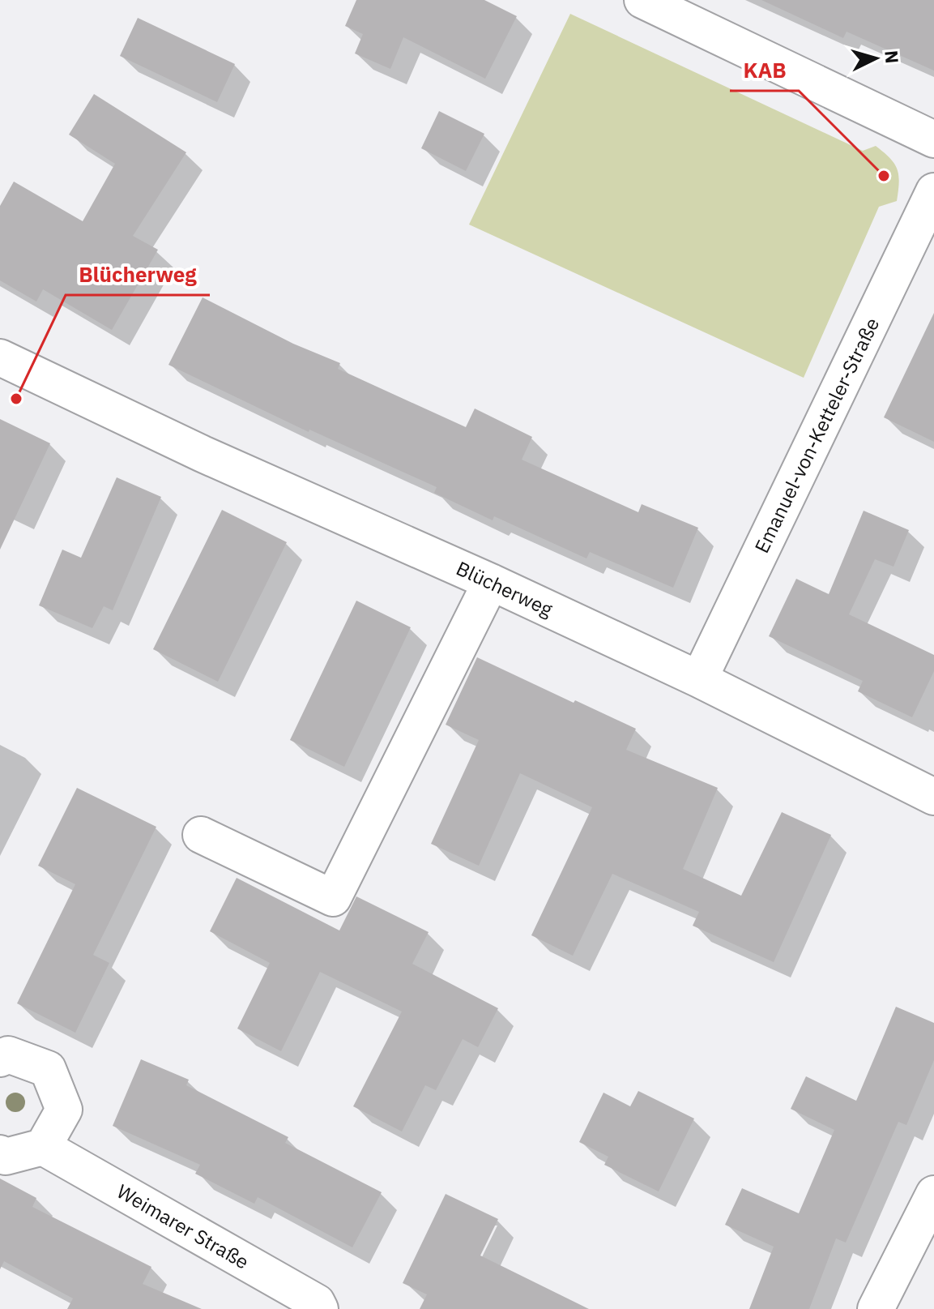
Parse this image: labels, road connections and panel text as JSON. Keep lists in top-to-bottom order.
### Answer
{
  "streets": {
    "street": ["Emanuel-von-Ketteler-Straße", "Blücherweg", "Weimarer Straße"]
  },
  "crossings": [
    ["Emanuel-von-Ketteler-Straße", "Blücherweg"]
  ],
  "places": ["KAB", "Blücherweg"],
  "north": "right"
}
